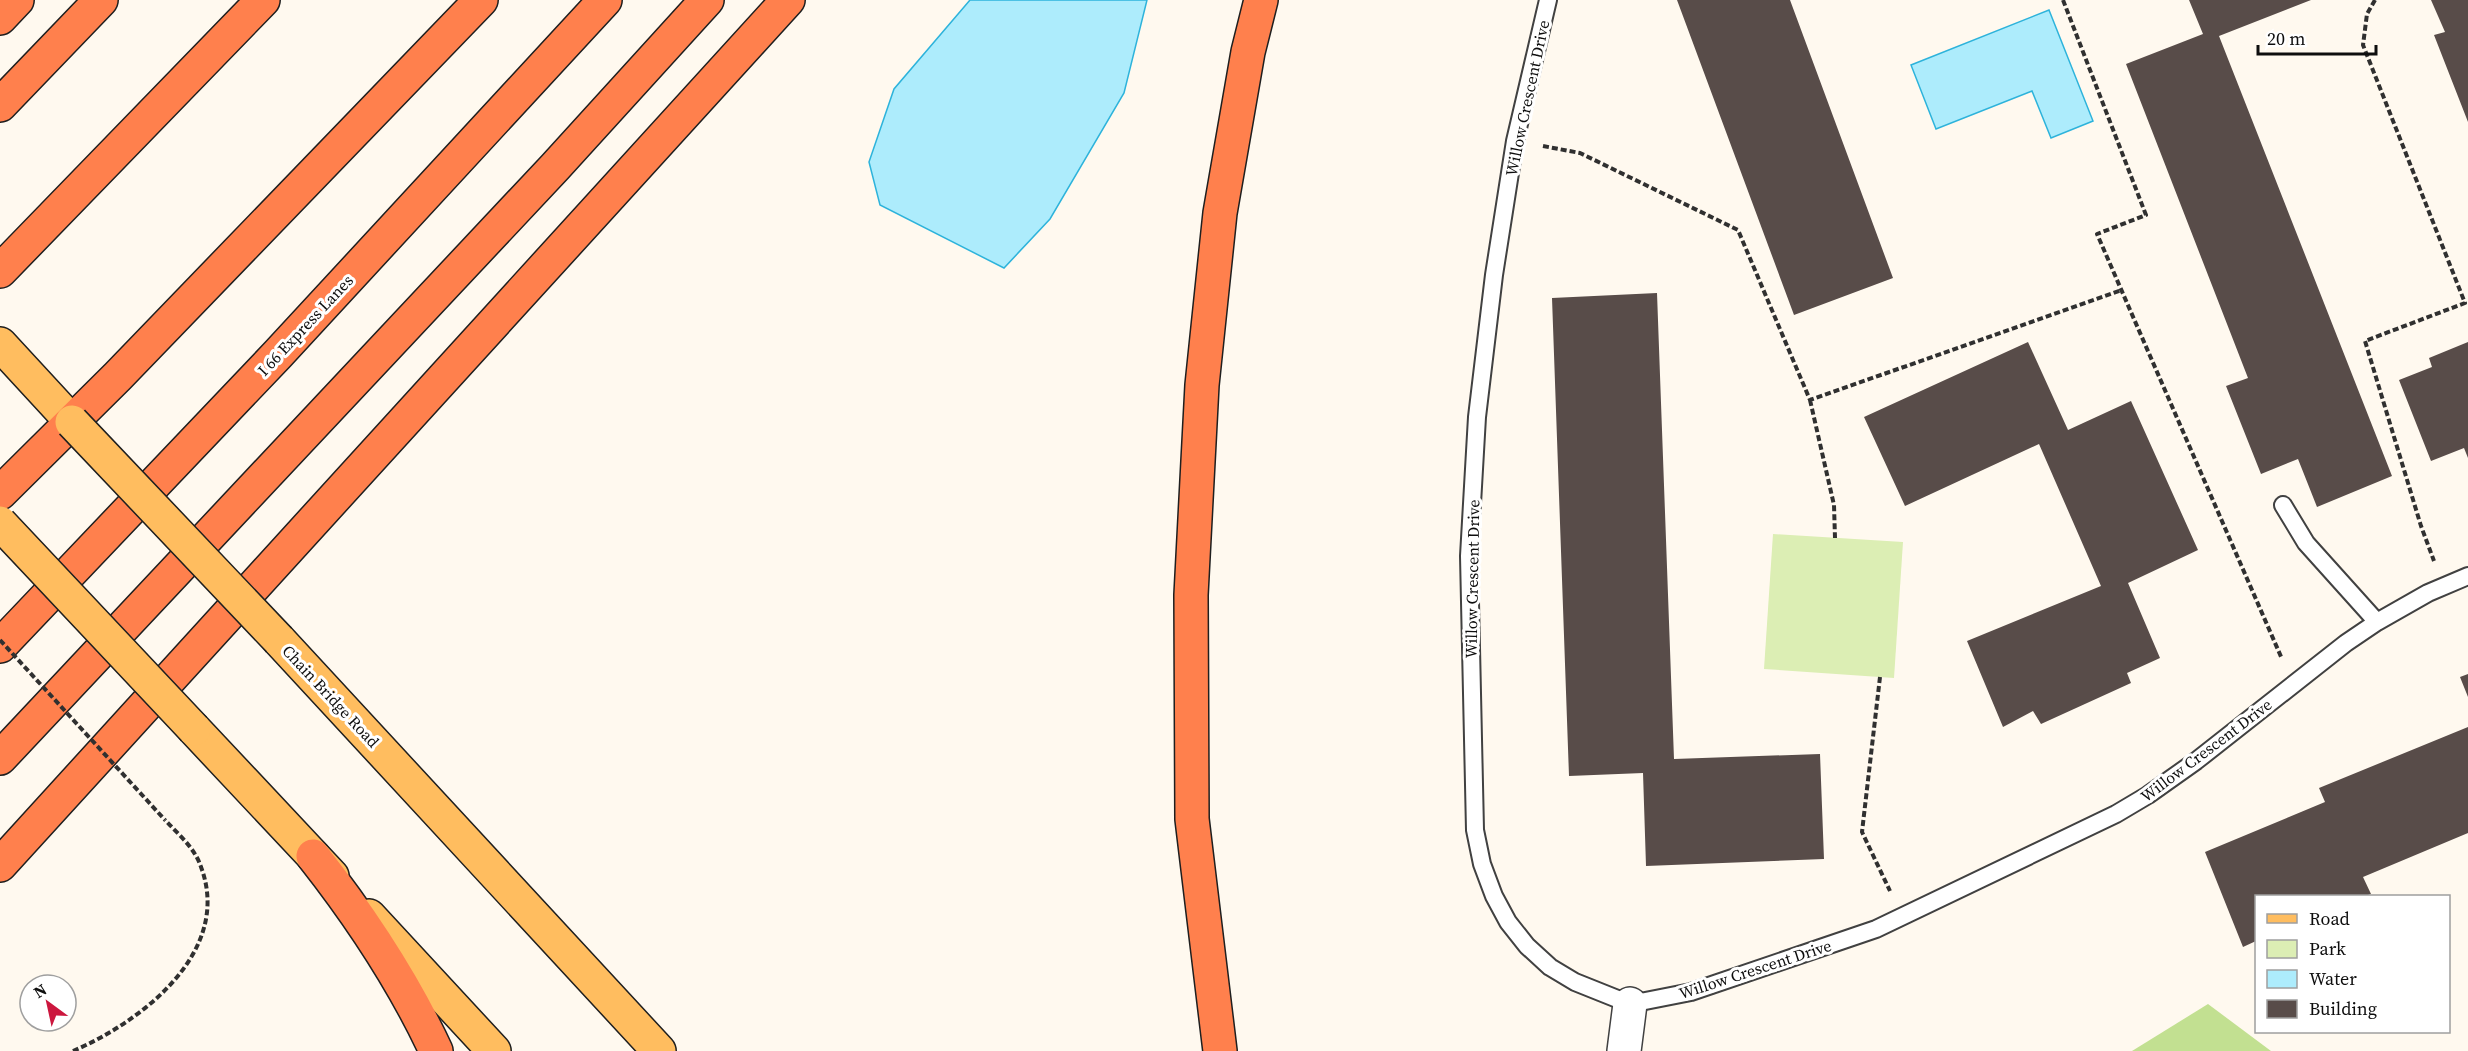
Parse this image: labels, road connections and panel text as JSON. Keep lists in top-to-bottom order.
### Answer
{
  "streets": {
    "highway": ["I 66 Express Lanes"],
    "main road": ["Chain Bridge Road"],
    "lane": ["Willow Crescent Drive"]
  },
  "legend": [
    "Road",
    "Park",
    "Water",
    "Building"
  ],
  "scale_bar": "20 m",
  "north": "top left"
}
